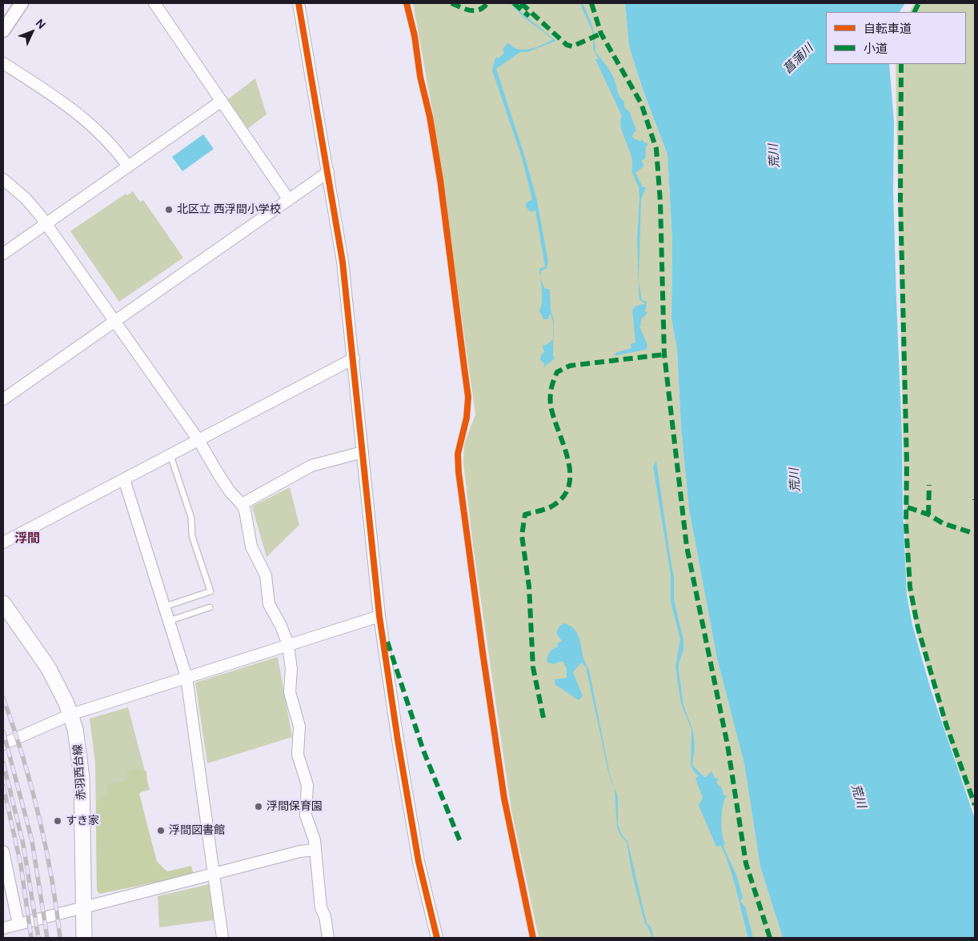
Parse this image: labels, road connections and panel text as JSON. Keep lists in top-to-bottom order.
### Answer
{
  "streets": {
    "main road": ["赤羽西台線"]
  },
  "districts": ["浮間"],
  "water": ["菖蒲川", "荒川"],
  "places": [
    "北区立 西浮間小学校",
    "浮間保育園",
    "すき家",
    "浮間図書館"
  ],
  "legend": ["自転車道", "小道"],
  "north": "top right"
}
